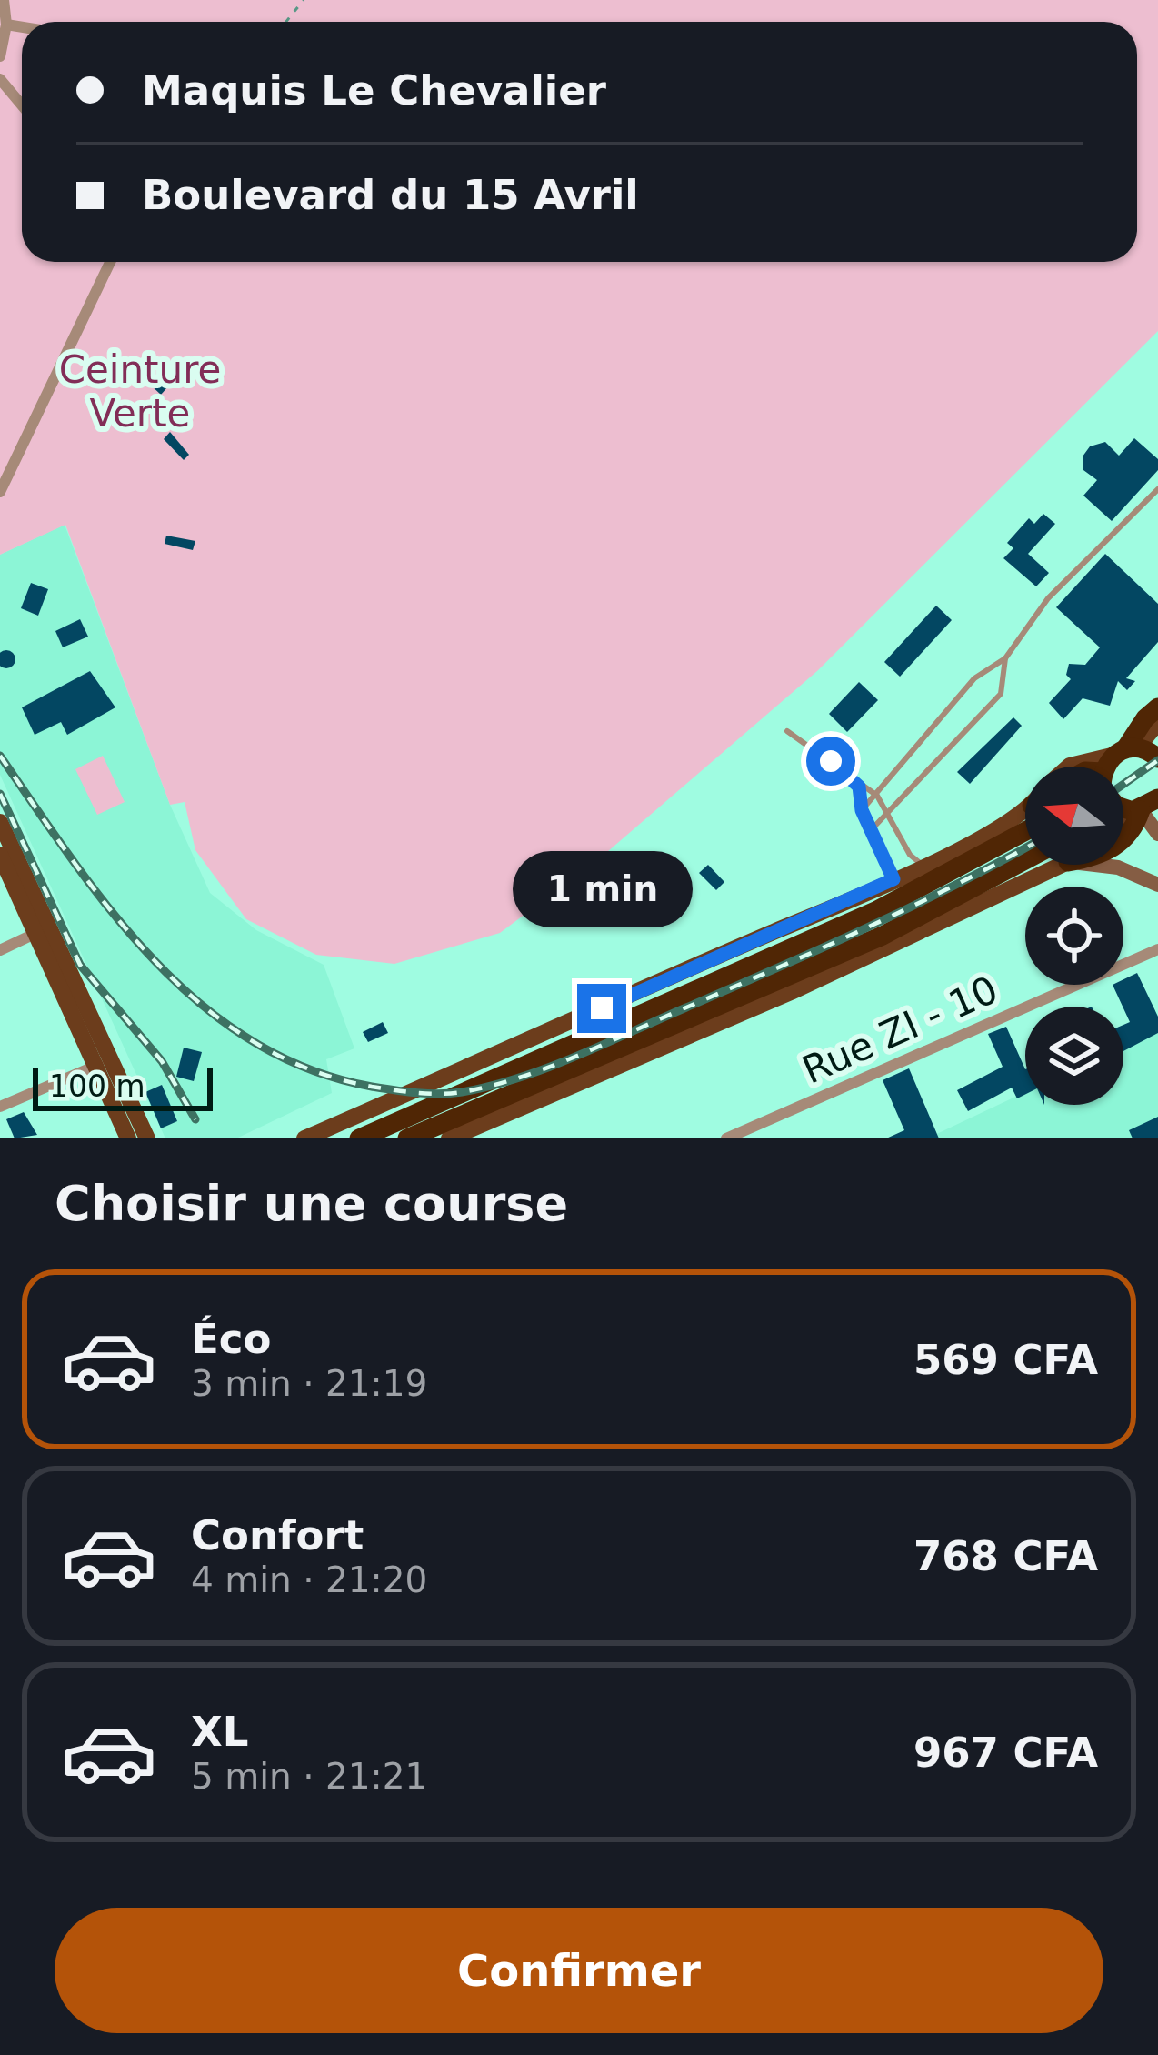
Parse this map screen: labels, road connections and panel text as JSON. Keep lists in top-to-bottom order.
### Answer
{
  "streets": {
    "street": ["Rue ZI - 10"]
  },
  "parks": ["Ceinture Verte"],
  "scale_bar": "100 m",
  "north": "left",
  "page": {
    "banner": ["Maquis Le Chevalier", "Boulevard du 15 Avril"],
    "bubble": "1 min",
    "scale": "100 m",
    "heading": "Choisir une course",
    "list": [
      {
        "name": "Éco",
        "note": "3 min · 21:19",
        "value": "569 CFA"
      },
      {
        "name": "Confort",
        "note": "4 min · 21:20",
        "value": "768 CFA"
      },
      {
        "name": "XL",
        "note": "5 min · 21:21",
        "value": "967 CFA"
      }
    ],
    "buttons": "Confirmer"
  }
}
